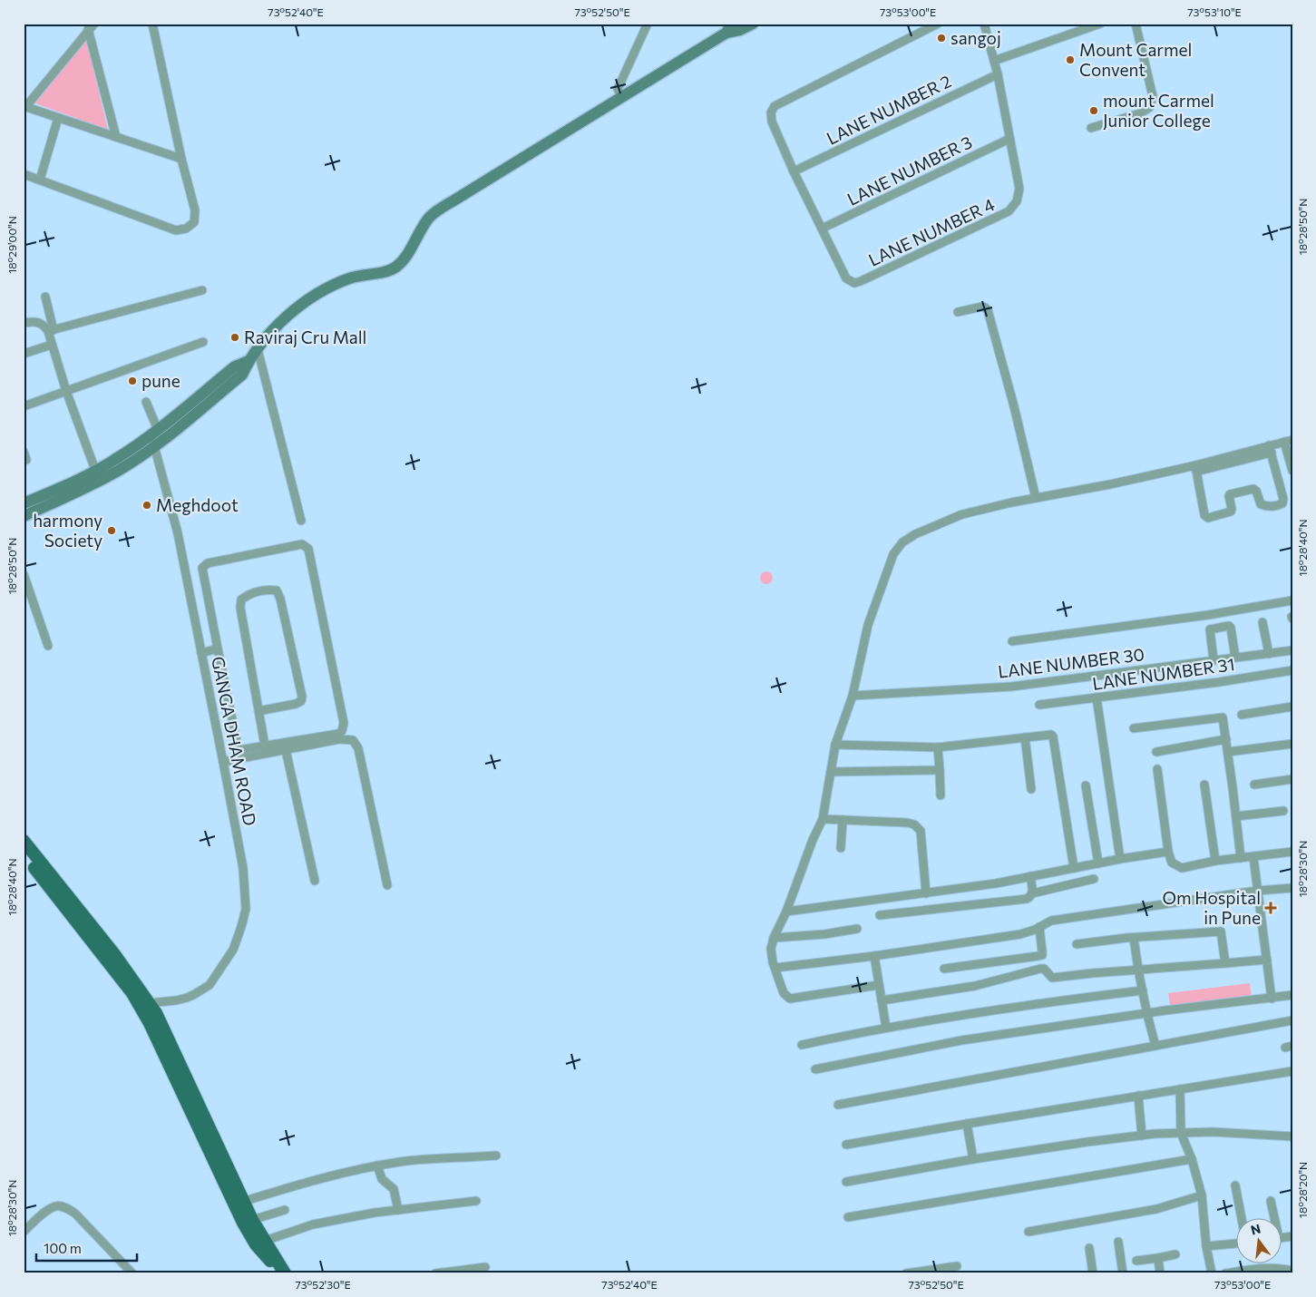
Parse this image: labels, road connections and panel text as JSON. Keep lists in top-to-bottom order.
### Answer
{
  "streets": {
    "street": [
      "LANE NUMBER 2",
      "LANE NUMBER 3",
      "LANE NUMBER 4",
      "LANE NUMBER 30",
      "LANE NUMBER 31",
      "GANGA DHAM ROAD"
    ]
  },
  "crossings": [
    ["LANE NUMBER 3", "LANE NUMBER 4"]
  ],
  "places": {
    "other": [
      "sangoj",
      "Mount Carmel Convent",
      "mount Carmel Junior College",
      "Raviraj Cru Mall",
      "pune",
      "Meghdoot",
      "harmony Society"
    ],
    "health": ["Om Hospital in Pune"]
  },
  "scale_bar": "100 m",
  "north": "top",
  "coordinates": [
    "73°52'40\"E",
    "73°52'50\"E",
    "73°53'00\"E",
    "73°53'10\"E",
    "18°28'50\"N",
    "18°29'00\"N",
    "18°28'40\"N",
    "18°28'30\"N",
    "18°28'20\"N",
    "73°52'30\"E"
  ]
}
